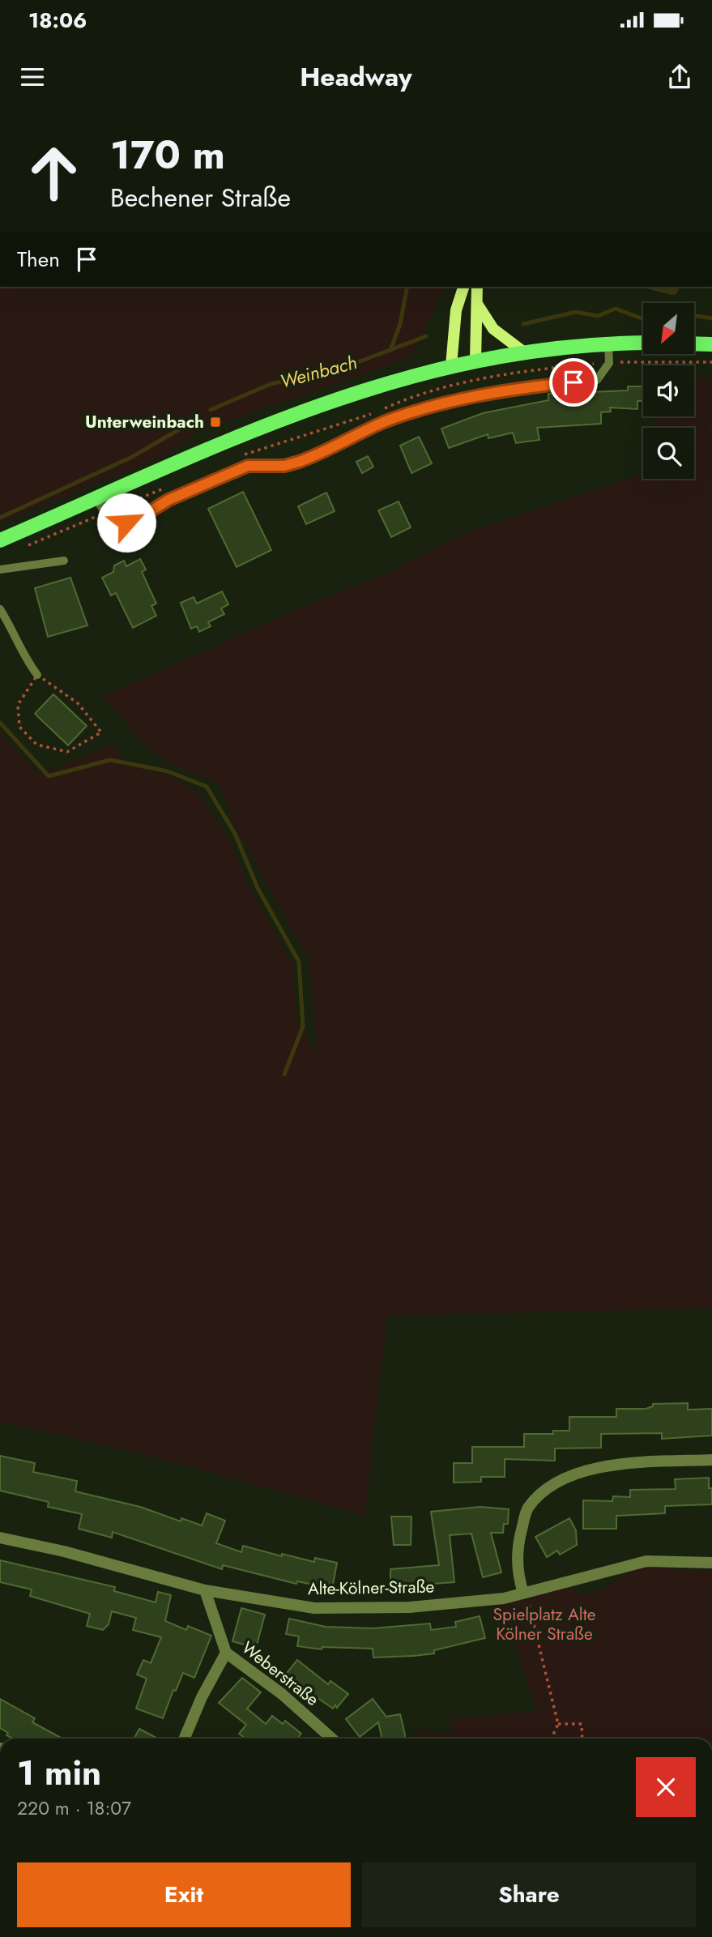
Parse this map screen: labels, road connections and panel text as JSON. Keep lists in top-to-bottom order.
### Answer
{
  "streets": {
    "street": ["Alte-Kölner-Straße", "Weberstraße"]
  },
  "crossings": [
    ["Alte-Kölner-Straße", "Weberstraße"]
  ],
  "water": ["Weinbach"],
  "parks": ["Spielplatz Alte Kölner Straße"],
  "places": {
    "transit": ["Unterweinbach"]
  },
  "north": "bottom left",
  "page": {
    "status": "18:06",
    "header": "Headway",
    "turn": ["170 m", "Bechener Straße"],
    "then": "Then",
    "heading": ["1 min", "220 m · 18:07"],
    "buttons": ["Exit", "Share"]
  }
}
